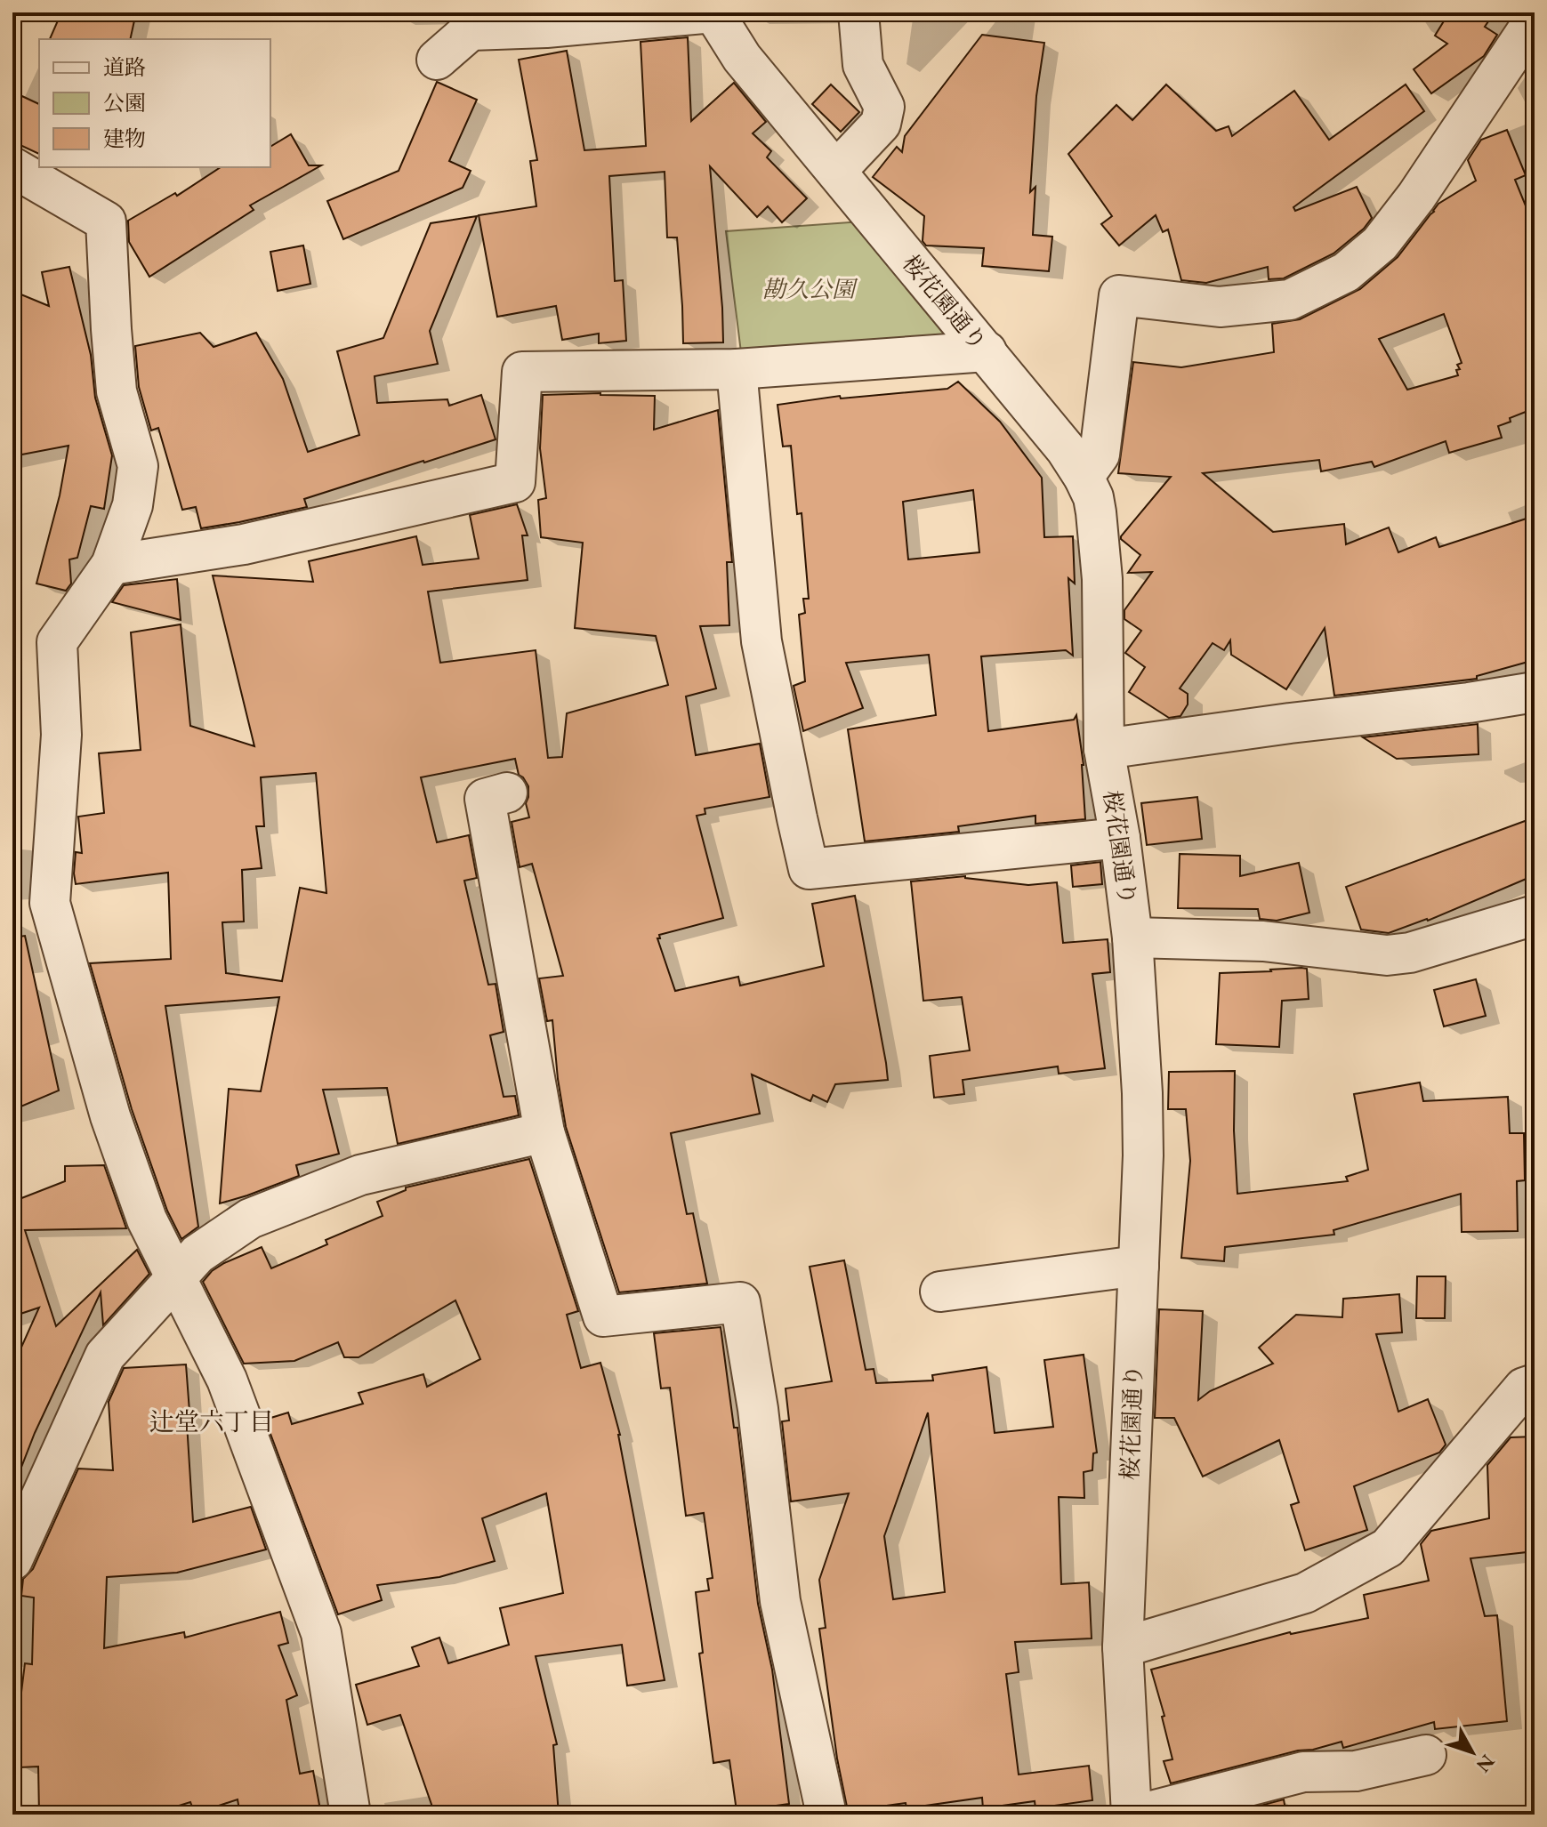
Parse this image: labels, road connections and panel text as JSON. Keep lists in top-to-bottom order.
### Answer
{
  "streets": {
    "street": ["桜花園通り"]
  },
  "districts": ["辻堂六丁目"],
  "parks": ["勘久公園"],
  "legend": ["道路", "公園", "建物"],
  "north": "bottom right"
}
